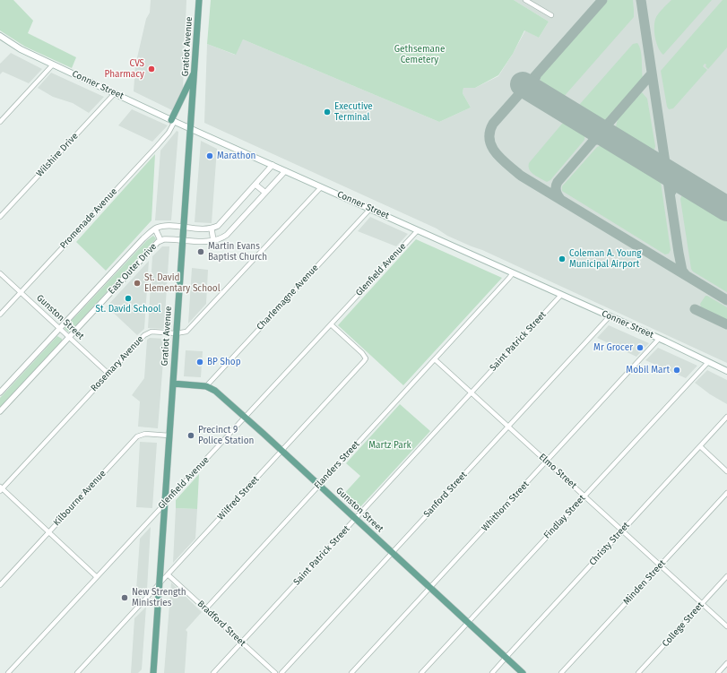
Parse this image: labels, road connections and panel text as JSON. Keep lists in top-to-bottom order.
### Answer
{
  "streets": {
    "main road": ["Gratiot Avenue", "Conner Street", "Gunston Street"],
    "street": [
      "Wilshire Drive",
      "Promenade Avenue",
      "East Outer Drive",
      "Glenfield Avenue",
      "Charlemagne Avenue",
      "Saint Patrick Street",
      "Rosemary Avenue",
      "Flanders Street",
      "Elmo Street",
      "Sanford Street",
      "Kilbourne Avenue",
      "Wilfred Street",
      "Whithorn Street",
      "Findlay Street",
      "Christy Street",
      "Minden Street",
      "Bradford Street",
      "College Street"
    ]
  },
  "crossings": [
    ["Gratiot Avenue", "Conner Street"],
    ["Gratiot Avenue", "East Outer Drive"],
    ["Gratiot Avenue", "Glenfield Avenue"],
    ["Gratiot Avenue", "Gunston Street"],
    ["Gratiot Avenue", "Rosemary Avenue"],
    ["Gratiot Avenue", "Kilbourne Avenue"],
    ["Gratiot Avenue", "Wilfred Street"],
    ["Conner Street", "Wilshire Drive"],
    ["Conner Street", "Promenade Avenue"],
    ["Conner Street", "Glenfield Avenue"],
    ["Conner Street", "Charlemagne Avenue"],
    ["Conner Street", "Saint Patrick Street"],
    ["Conner Street", "Rosemary Avenue"],
    ["Conner Street", "Flanders Street"],
    ["Conner Street", "Sanford Street"],
    ["Conner Street", "Whithorn Street"],
    ["Conner Street", "Findlay Street"],
    ["Promenade Avenue", "Gunston Street"],
    ["East Outer Drive", "Gunston Street"],
    ["Glenfield Avenue", "Gunston Street"],
    ["Glenfield Avenue", "Wilfred Street"],
    ["Charlemagne Avenue", "Gunston Street"],
    ["Gunston Street", "Saint Patrick Street"],
    ["Gunston Street", "Rosemary Avenue"],
    ["Gunston Street", "Flanders Street"],
    ["Gunston Street", "Sanford Street"],
    ["Gunston Street", "Wilfred Street"],
    ["Gunston Street", "Whithorn Street"],
    ["Gunston Street", "Findlay Street"],
    ["Gunston Street", "Christy Street"],
    ["Saint Patrick Street", "Elmo Street"],
    ["Saint Patrick Street", "Bradford Street"],
    ["Flanders Street", "Elmo Street"],
    ["Flanders Street", "Bradford Street"],
    ["Elmo Street", "Sanford Street"],
    ["Elmo Street", "Whithorn Street"],
    ["Elmo Street", "Findlay Street"],
    ["Elmo Street", "Christy Street"],
    ["Elmo Street", "Minden Street"],
    ["Elmo Street", "College Street"],
    ["Wilfred Street", "Bradford Street"]
  ],
  "parks": ["Gethsemane Cemetery", "Martz Park"],
  "places": [
    "CVS Pharmacy",
    "Executive Terminal",
    "Marathon",
    "Martin Evans Baptist Church",
    "Coleman A. Young Municipal Airport",
    "St. David Elementary School",
    "St. David School",
    "Mr Grocer",
    "BP Shop",
    "Mobil Mart",
    "Precinct 9 Police Station",
    "New Strength Ministries"
  ]
}
